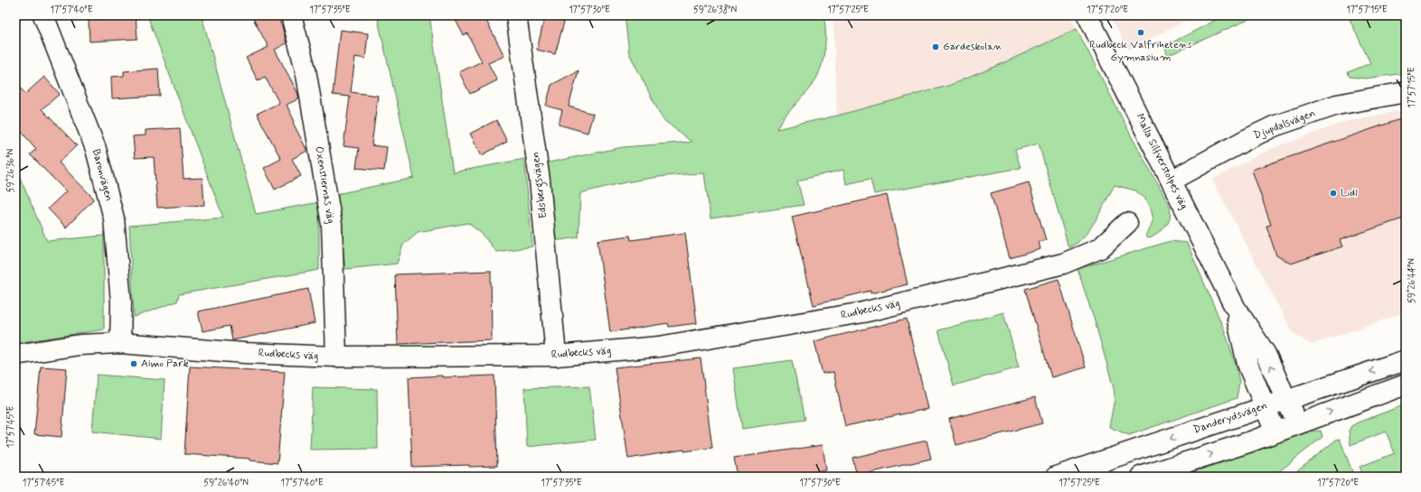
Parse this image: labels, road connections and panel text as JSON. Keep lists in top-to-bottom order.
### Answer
{
  "streets": {
    "street": [
      "Djupdalsvägen",
      "Malla Silfverstolpes väg",
      "Baronvägen",
      "Oxenstiernas väg",
      "Edsbergsvägen",
      "Rudbecks väg",
      "Danderydsvägen"
    ]
  },
  "crossings": [
    ["Djupdalsvägen", "Malla Silfverstolpes väg"],
    ["Malla Silfverstolpes väg", "Danderydsvägen"],
    ["Baronvägen", "Rudbecks väg"],
    ["Oxenstiernas väg", "Rudbecks väg"],
    ["Edsbergsvägen", "Rudbecks väg"]
  ],
  "places": [
    "Rudbeck Valfrihetens Gymnasium",
    "Gärdeskolan",
    "Lidl",
    "Aimo Park"
  ],
  "coordinates": [
    "17°57'40\"E",
    "17°57'35\"E",
    "17°57'30\"E",
    "59°26'38\"N",
    "17°57'25\"E",
    "17°57'20\"E",
    "17°57'15\"E",
    "59°26'36\"N",
    "59°26'44\"N",
    "17°57'45\"E",
    "59°26'40\"N"
  ]
}
